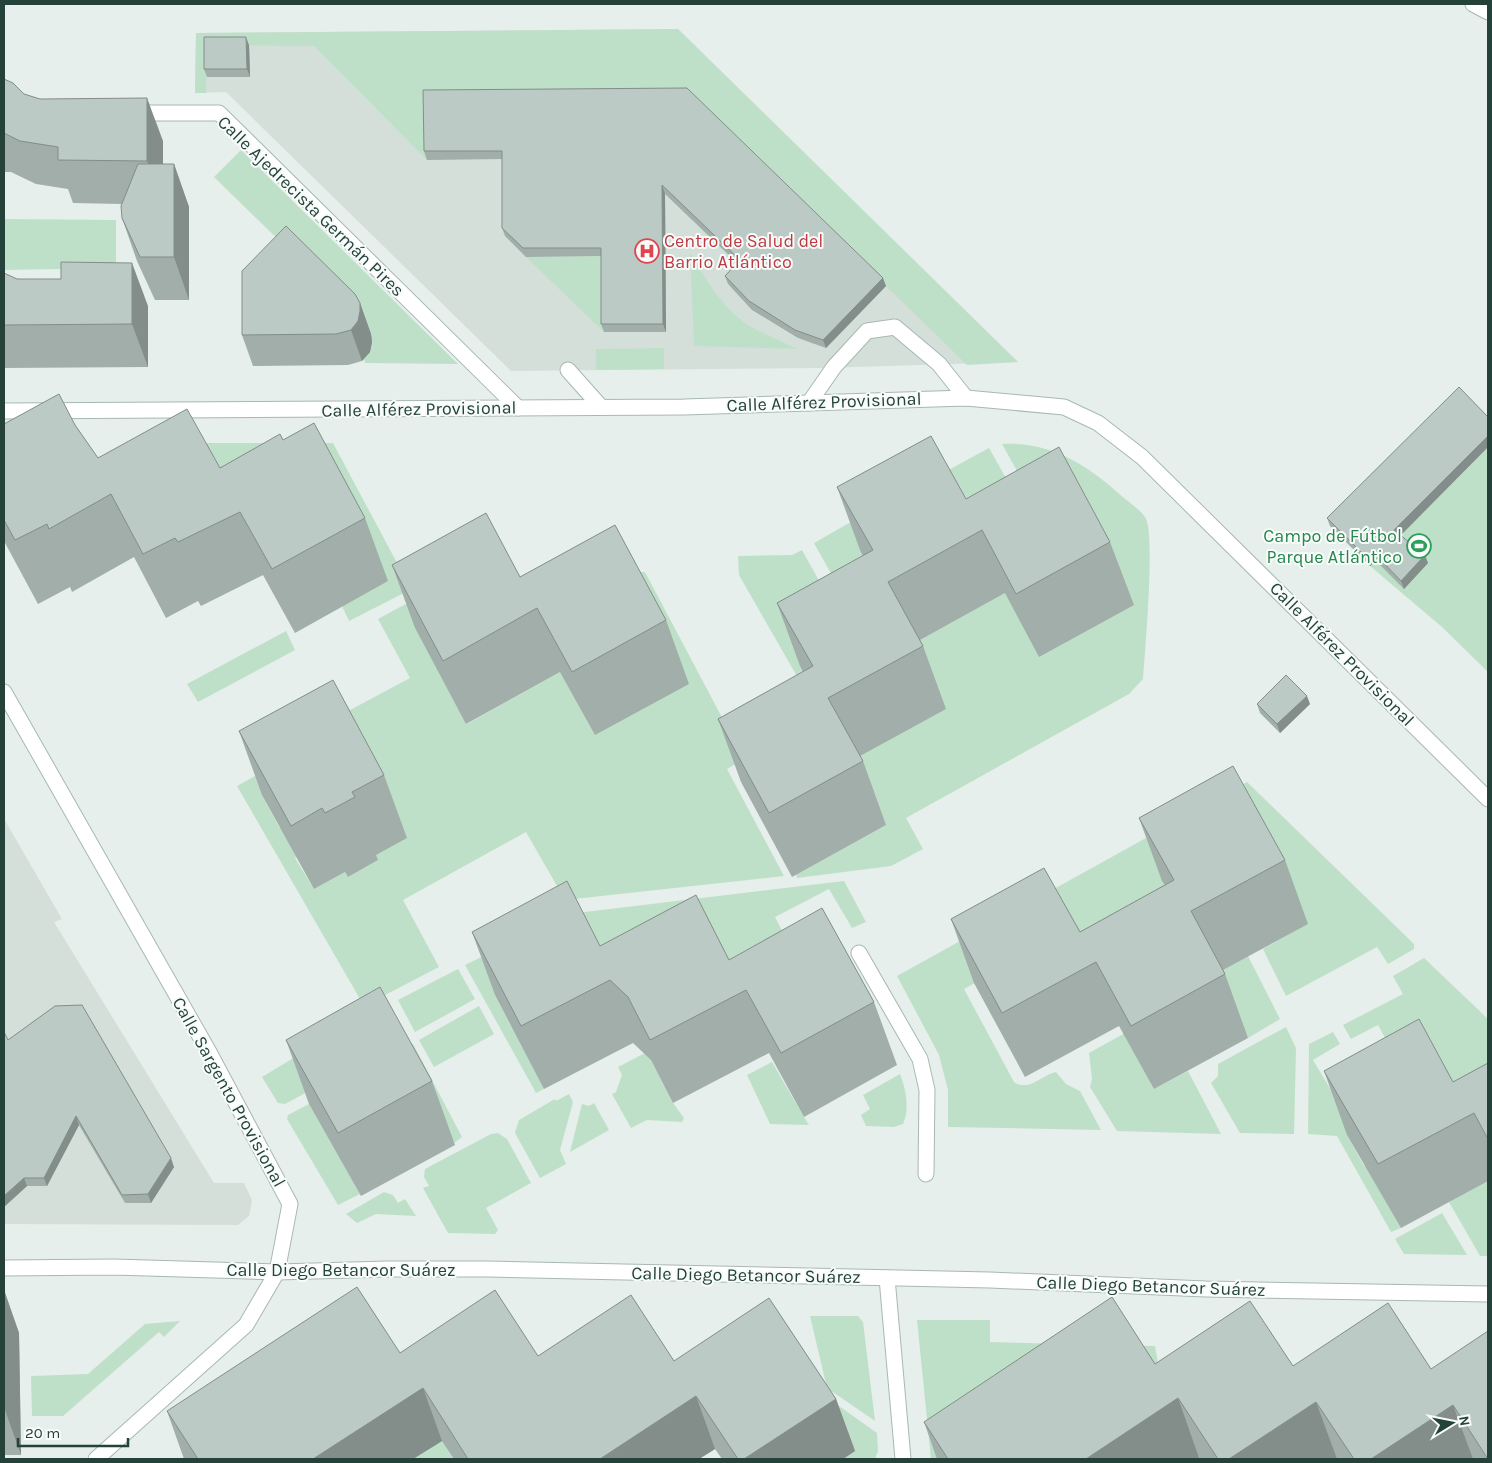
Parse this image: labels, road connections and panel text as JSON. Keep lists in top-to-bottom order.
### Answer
{
  "streets": {
    "street": [
      "Calle Ajedrecista Germán Pires",
      "Calle Alférez Provisional",
      "Calle Sargento Provisional",
      "Calle Diego Betancor Suárez"
    ]
  },
  "crossings": [
    ["Calle Ajedrecista Germán Pires", "Calle Alférez Provisional"],
    ["Calle Sargento Provisional", "Calle Diego Betancor Suárez"]
  ],
  "places": {
    "hospital": ["Centro de Salud del Barrio Atlántico"],
    "sports": ["Campo de Fútbol Parque Atlántico"]
  },
  "scale_bar": "20 m",
  "north": "right"
}
